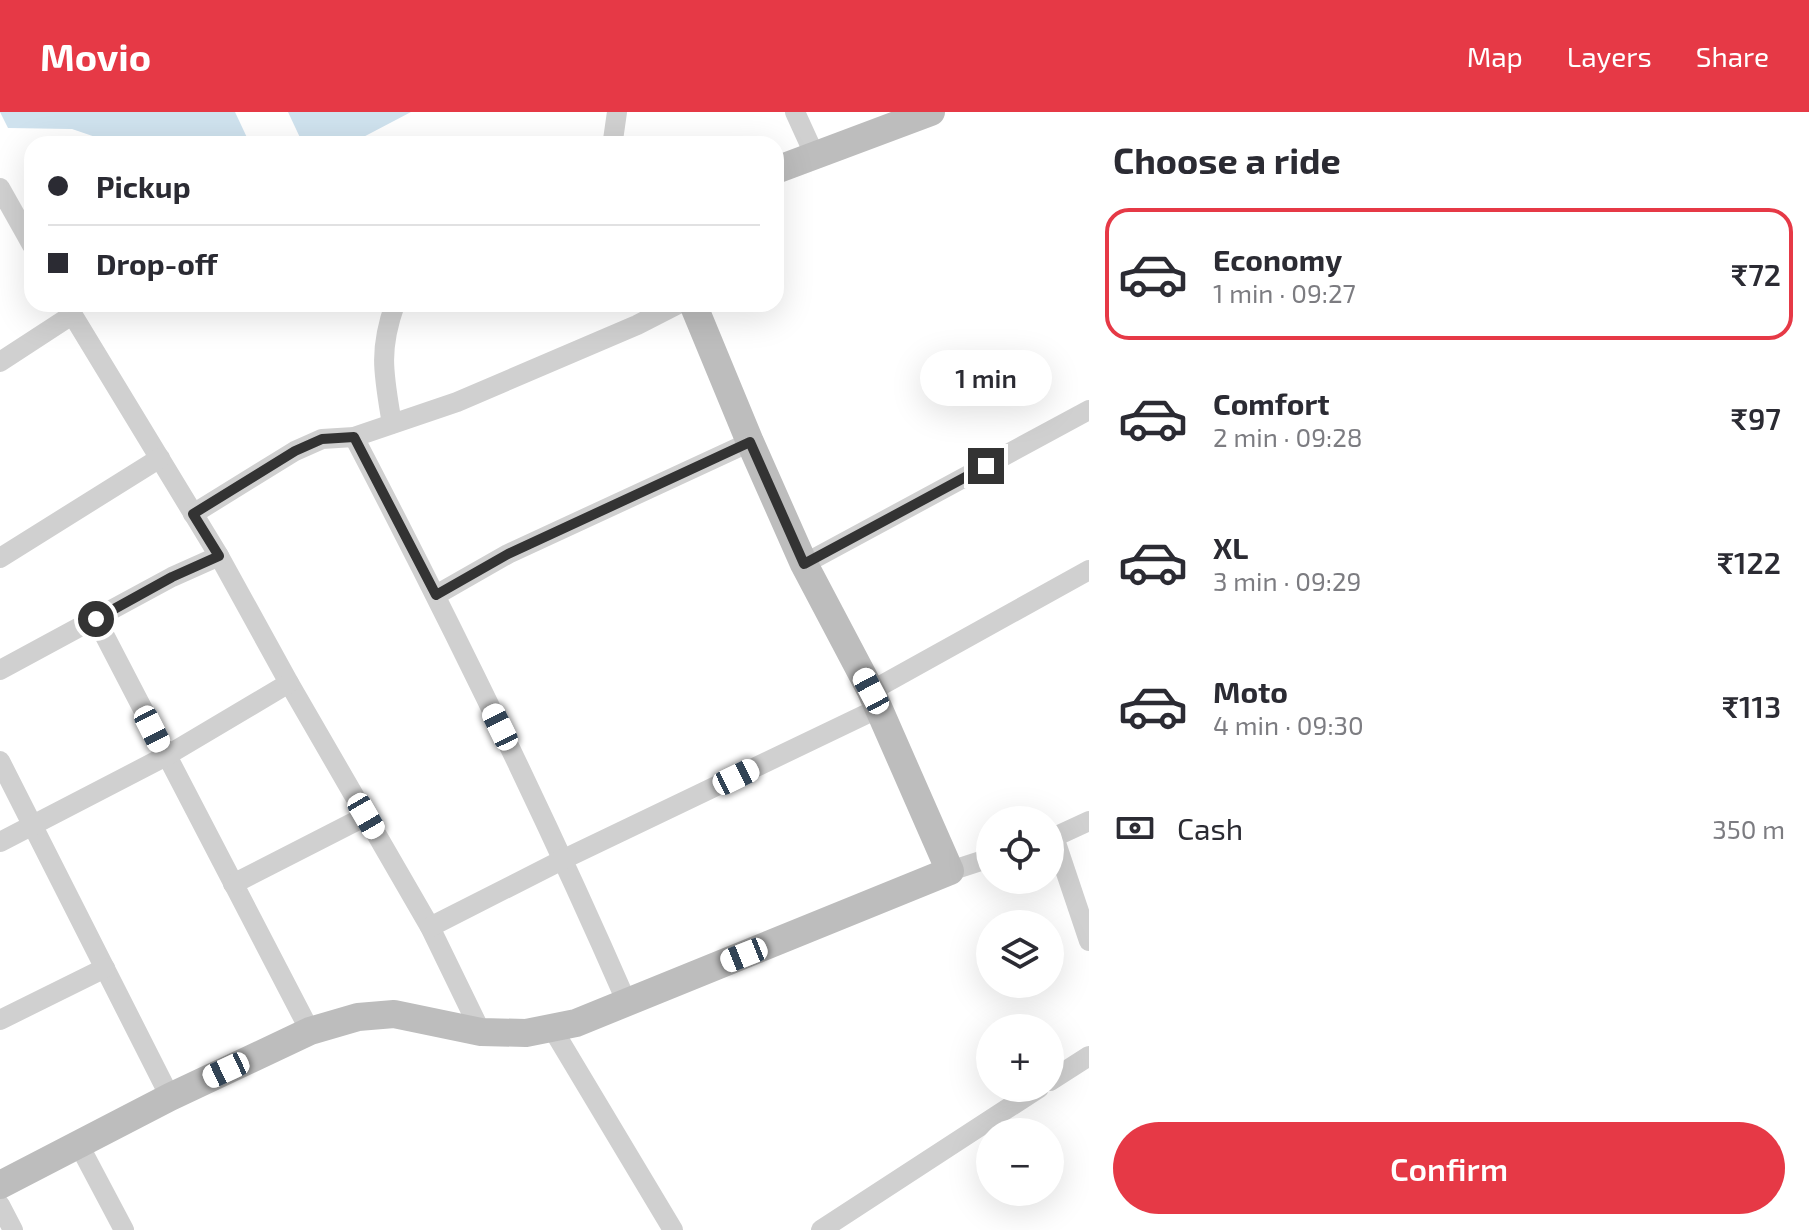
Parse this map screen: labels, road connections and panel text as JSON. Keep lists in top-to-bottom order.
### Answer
{
  "page": {
    "header": "Movio",
    "nav": ["Map", "Layers", "Share"],
    "heading": "Choose a ride",
    "banner": ["Pickup", "Drop-off"],
    "list": [
      {
        "name": "Economy",
        "note": "1 min · 09:27",
        "value": "₹72"
      },
      {
        "name": "Comfort",
        "note": "2 min · 09:28",
        "value": "₹97"
      },
      {
        "name": "XL",
        "note": "3 min · 09:29",
        "value": "₹122"
      },
      {
        "name": "Moto",
        "note": "4 min · 09:30",
        "value": "₹113"
      }
    ],
    "bubble": "1 min",
    "pay": ["Cash", "350 m"],
    "map_buttons": ["+", "−"],
    "buttons": "Confirm"
  }
}
